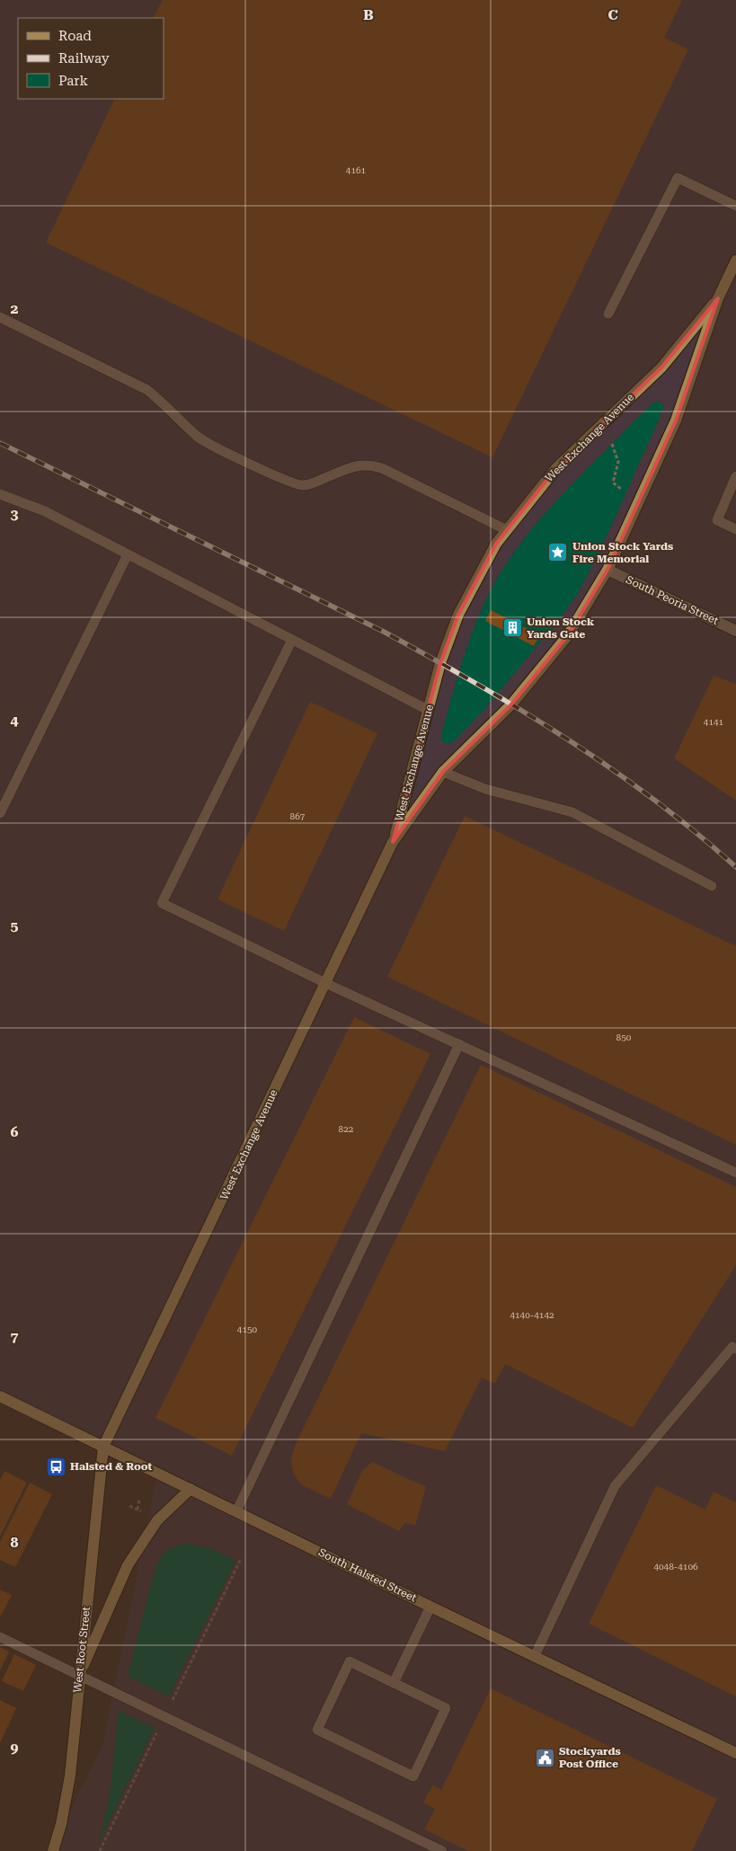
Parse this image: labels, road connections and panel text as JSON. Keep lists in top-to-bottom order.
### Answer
{
  "streets": {
    "street": [
      "West Exchange Avenue",
      "South Peoria Street",
      "South Halsted Street",
      "West Root Street"
    ]
  },
  "crossings": [
    ["West Exchange Avenue", "South Peoria Street"],
    ["West Exchange Avenue", "South Halsted Street"],
    ["West Exchange Avenue", "West Root Street"],
    ["South Halsted Street", "West Root Street"]
  ],
  "places": {
    "place": ["Union Stock Yards Fire Memorial"],
    "building": ["Union Stock Yards Gate"],
    "bus stop": ["Halsted & Root"],
    "public building": ["Stockyards Post Office"]
  },
  "house_numbers": [
    "4161",
    "4141",
    "867",
    "850",
    "822",
    "4140-4142",
    "4150",
    "4048-4106"
  ],
  "legend": ["Road", "Railway", "Park"],
  "grid": {
    "columns": ["B", "C"],
    "rows": [
      "2",
      "3",
      "4",
      "5",
      "6",
      "7",
      "8",
      "9"
    ]
  }
}
